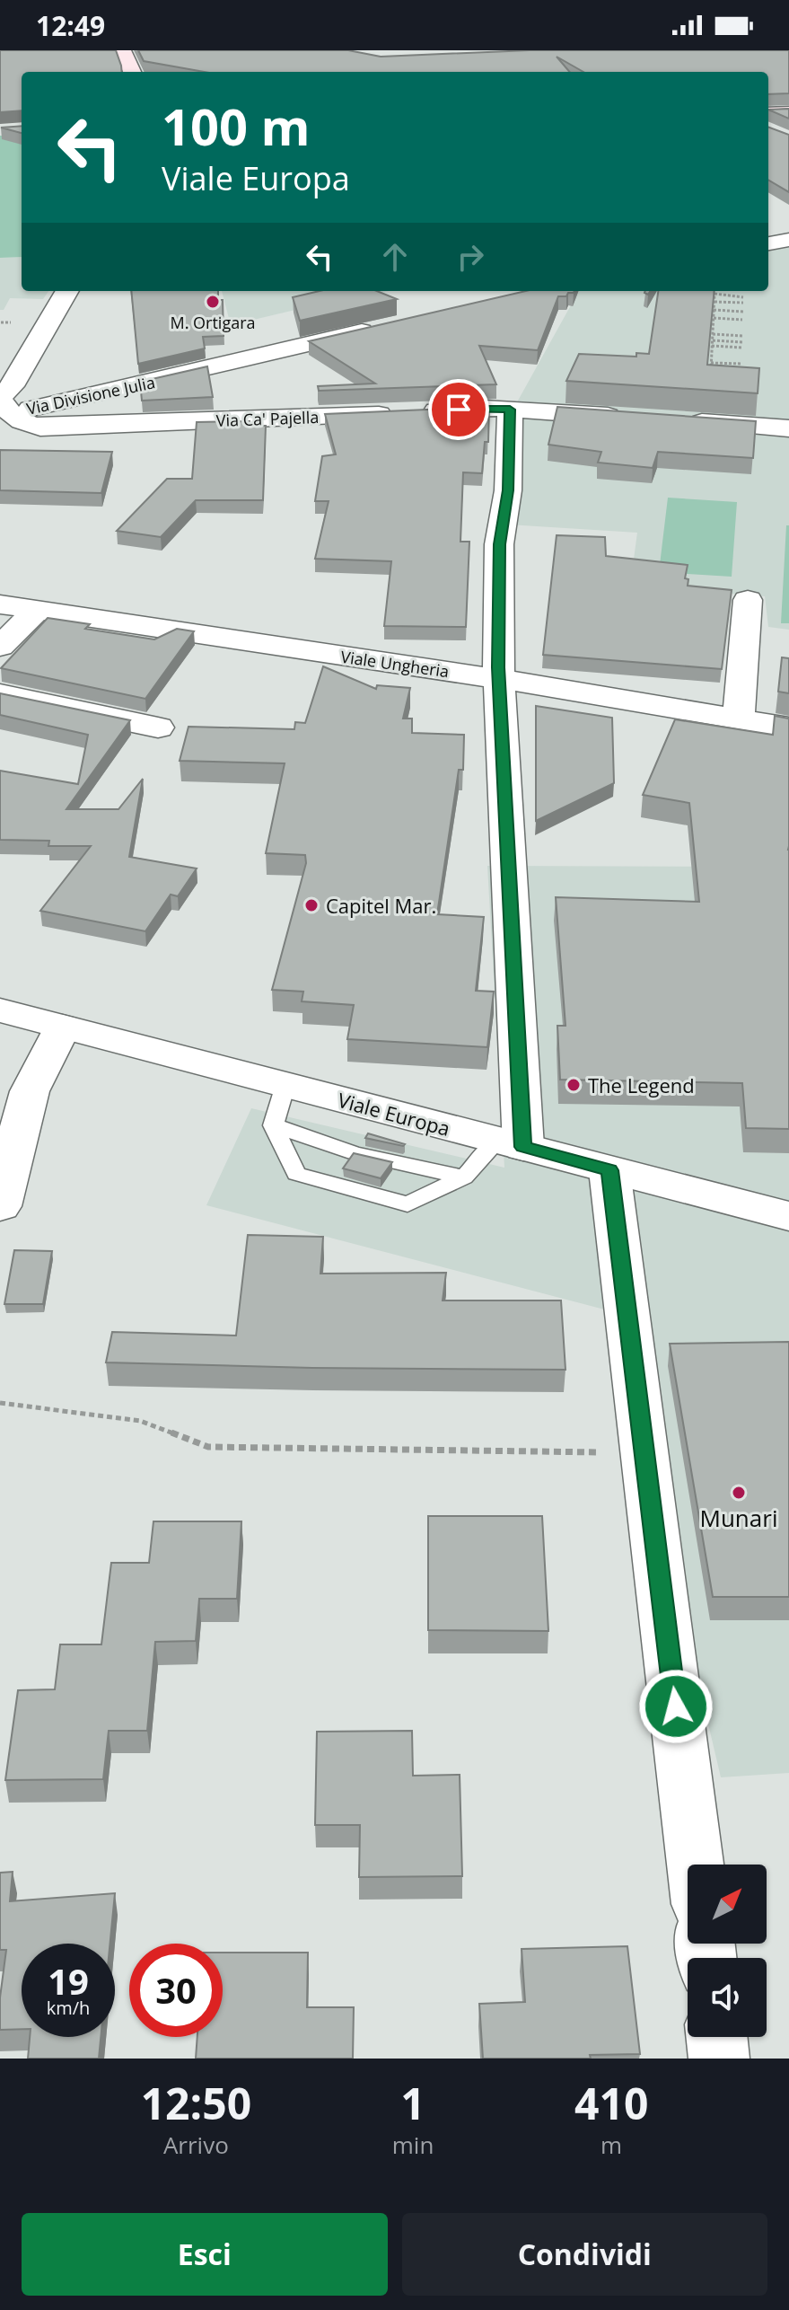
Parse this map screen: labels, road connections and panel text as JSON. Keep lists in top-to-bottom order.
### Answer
{
  "streets": {
    "street": [
      "Via Divisione Julia",
      "Via Ca' Pajella",
      "Viale Ungheria",
      "Viale Europa"
    ]
  },
  "crossings": [
    ["Via Divisione Julia", "Via Ca' Pajella"]
  ],
  "places": [
    "M. Ortigara",
    "Capitel Mar.",
    "The Legend",
    "Munari"
  ],
  "north": "top right",
  "page": {
    "status": "12:49",
    "turn": ["100 m", "Viale Europa"],
    "speed": "19 km/h",
    "limit": "30",
    "eta": [
      "12:50",
      "Arrivo",
      "1",
      "min",
      "410",
      "m"
    ],
    "buttons": ["Esci", "Condividi"]
  }
}
